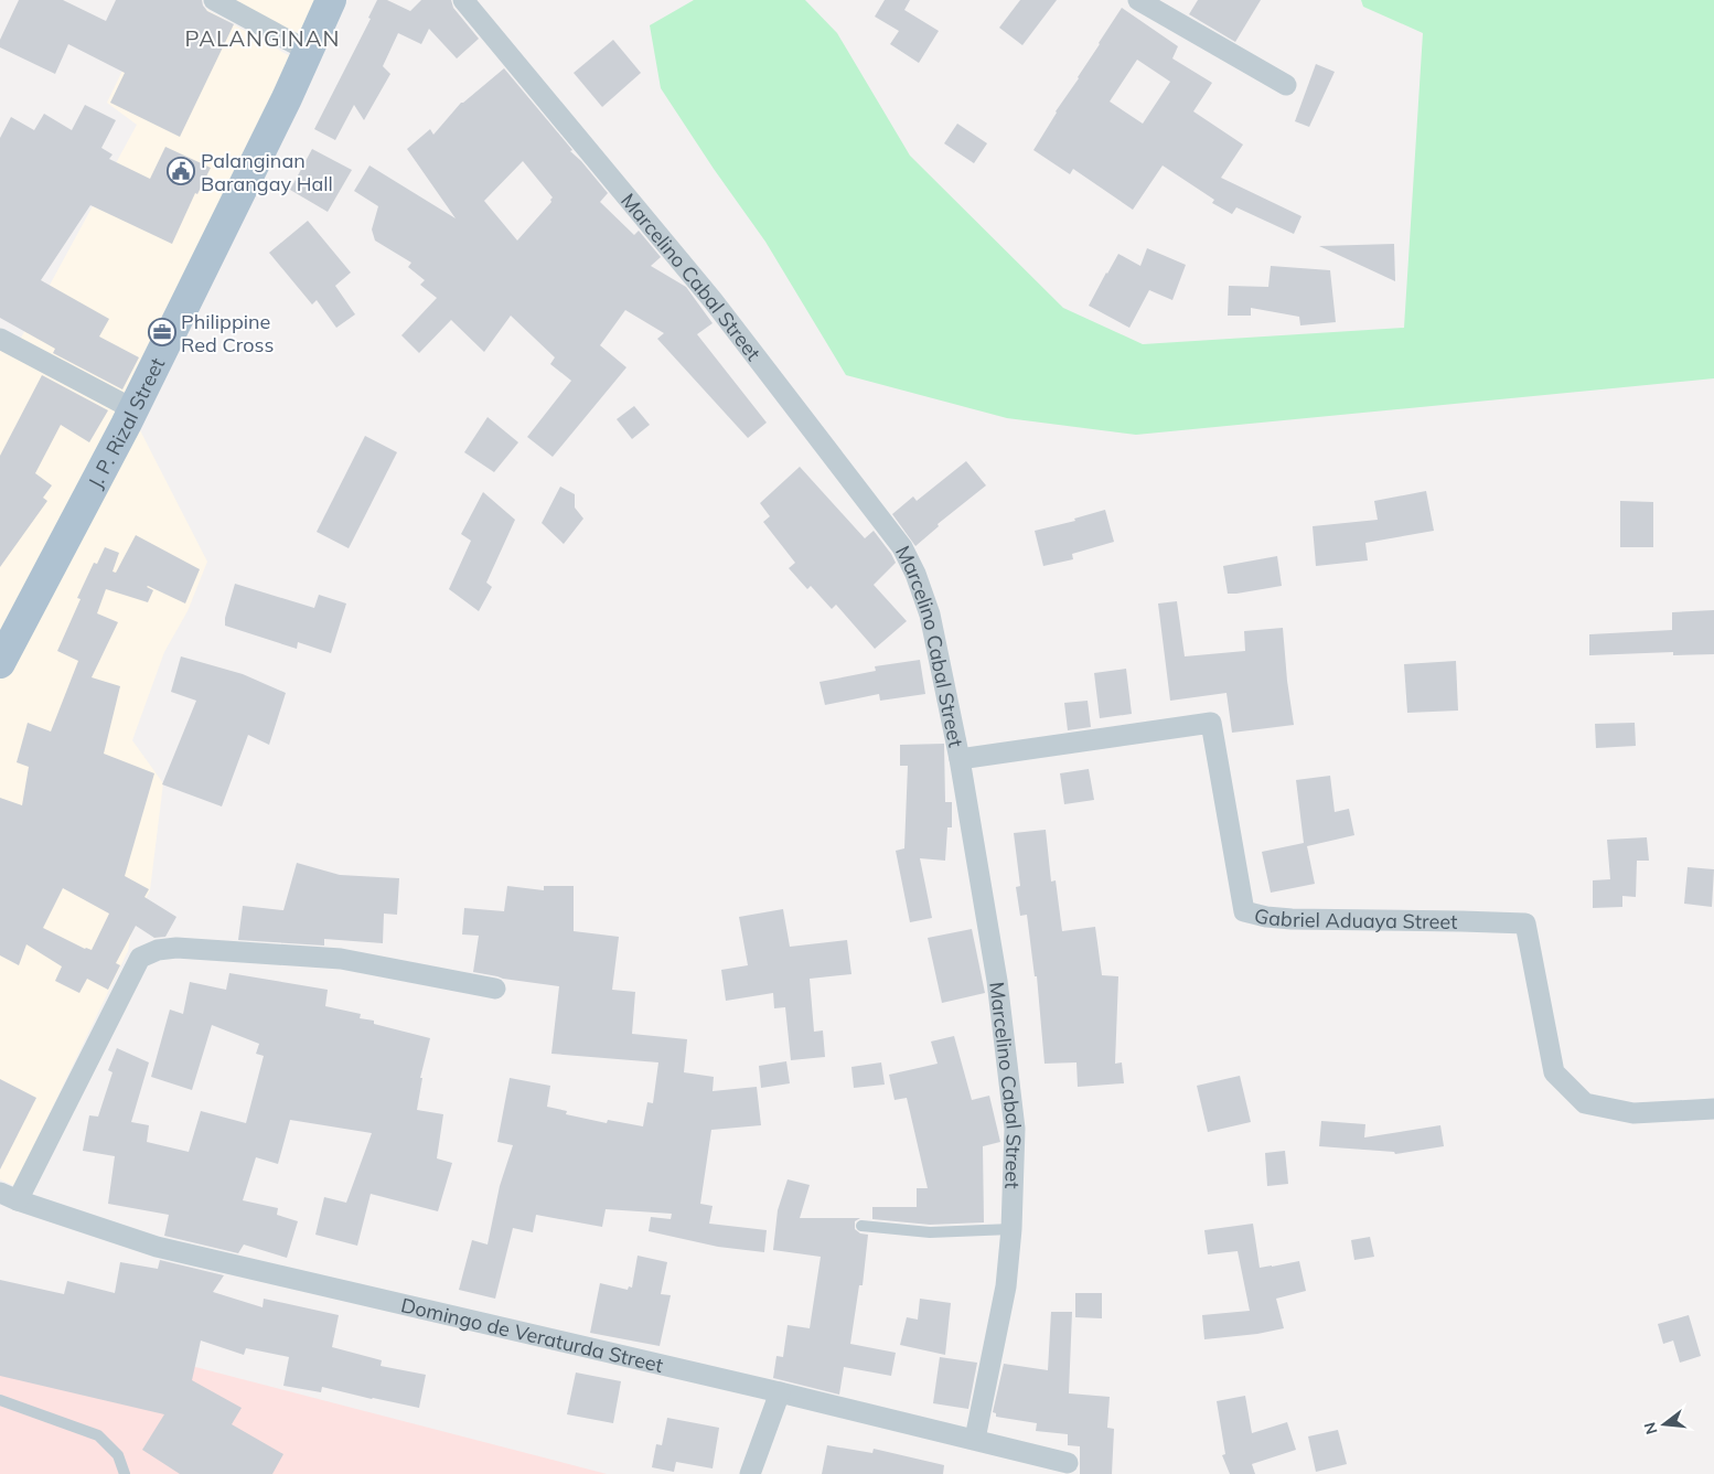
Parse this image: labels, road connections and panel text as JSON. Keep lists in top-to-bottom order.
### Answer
{
  "streets": {
    "main road": ["J. P. Rizal Street"],
    "street": ["Marcelino Cabal Street", "Gabriel Aduaya Street", "Domingo de Veraturda Street"]
  },
  "crossings": [
    ["Marcelino Cabal Street", "Gabriel Aduaya Street"],
    ["Marcelino Cabal Street", "Domingo de Veraturda Street"]
  ],
  "districts": ["PALANGINAN"],
  "places": {
    "public building": ["Palanginan Barangay Hall"],
    "office": ["Philippine Red Cross"]
  },
  "north": "left"
}
